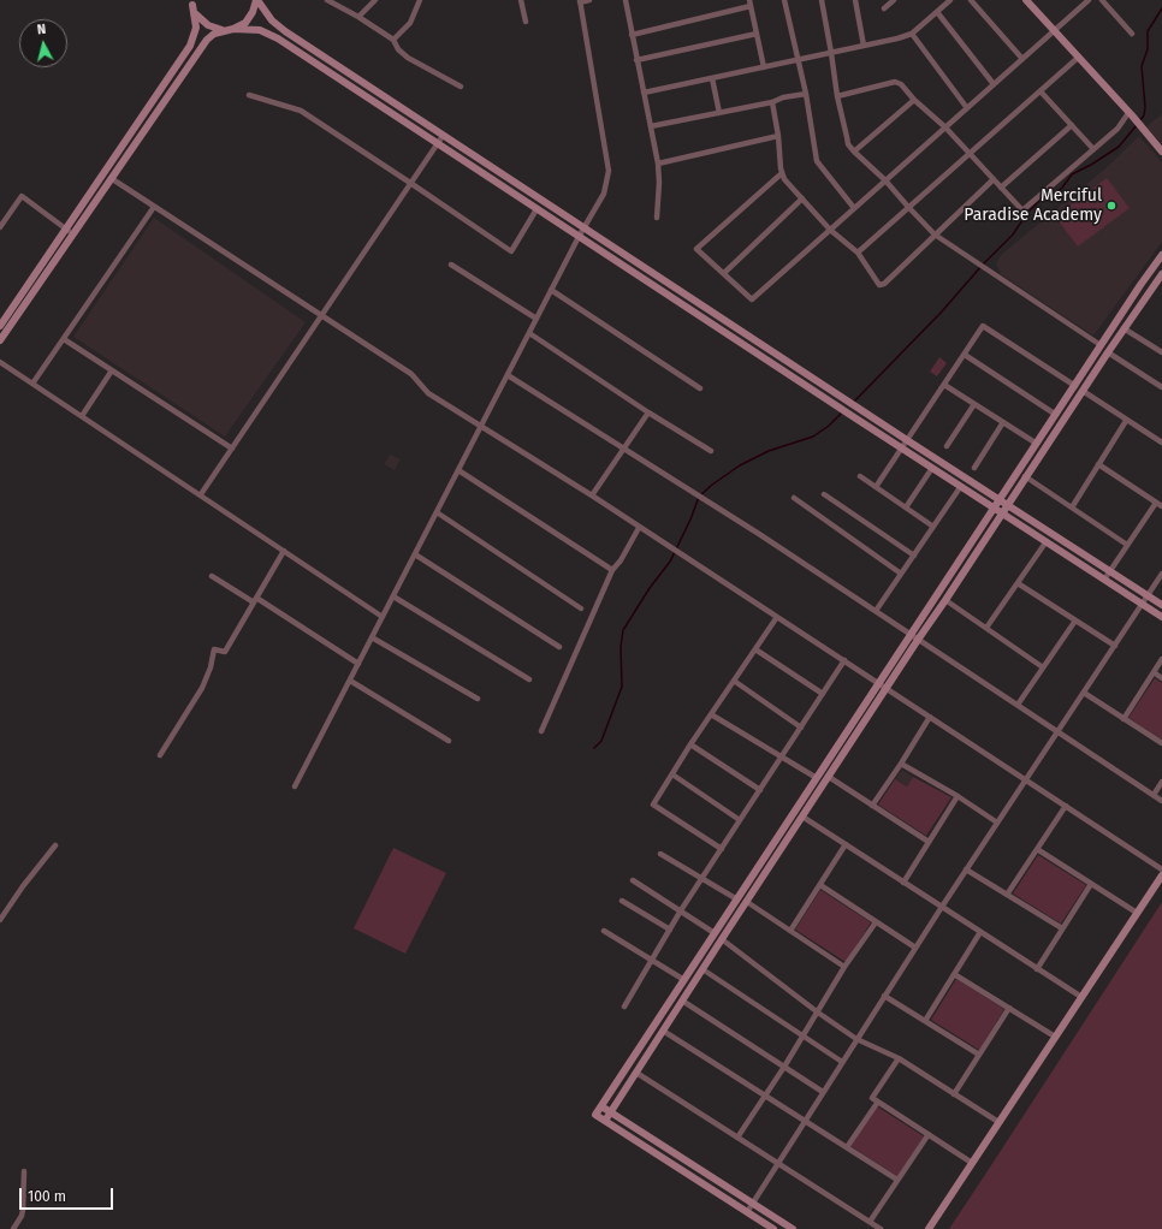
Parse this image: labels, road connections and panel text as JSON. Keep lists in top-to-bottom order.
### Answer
{
  "places": ["Merciful Paradise Academy"],
  "scale_bar": "100 m",
  "north": "top"
}
